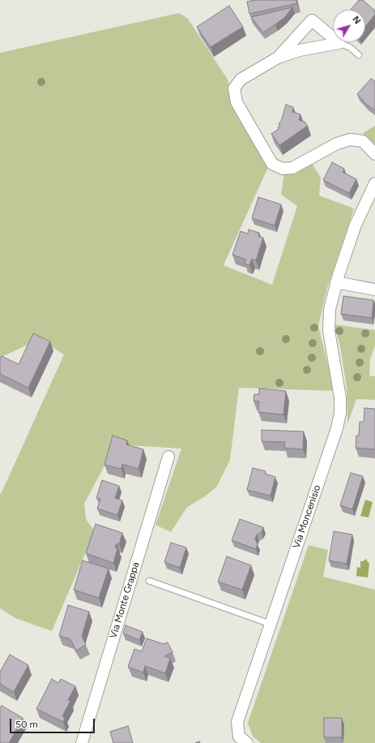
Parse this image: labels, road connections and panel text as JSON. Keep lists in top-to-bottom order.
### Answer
{
  "streets": {
    "street": ["Via Moncenisio", "Via Monte Grappa"]
  },
  "scale_bar": "50 m",
  "north": "top right"
}
